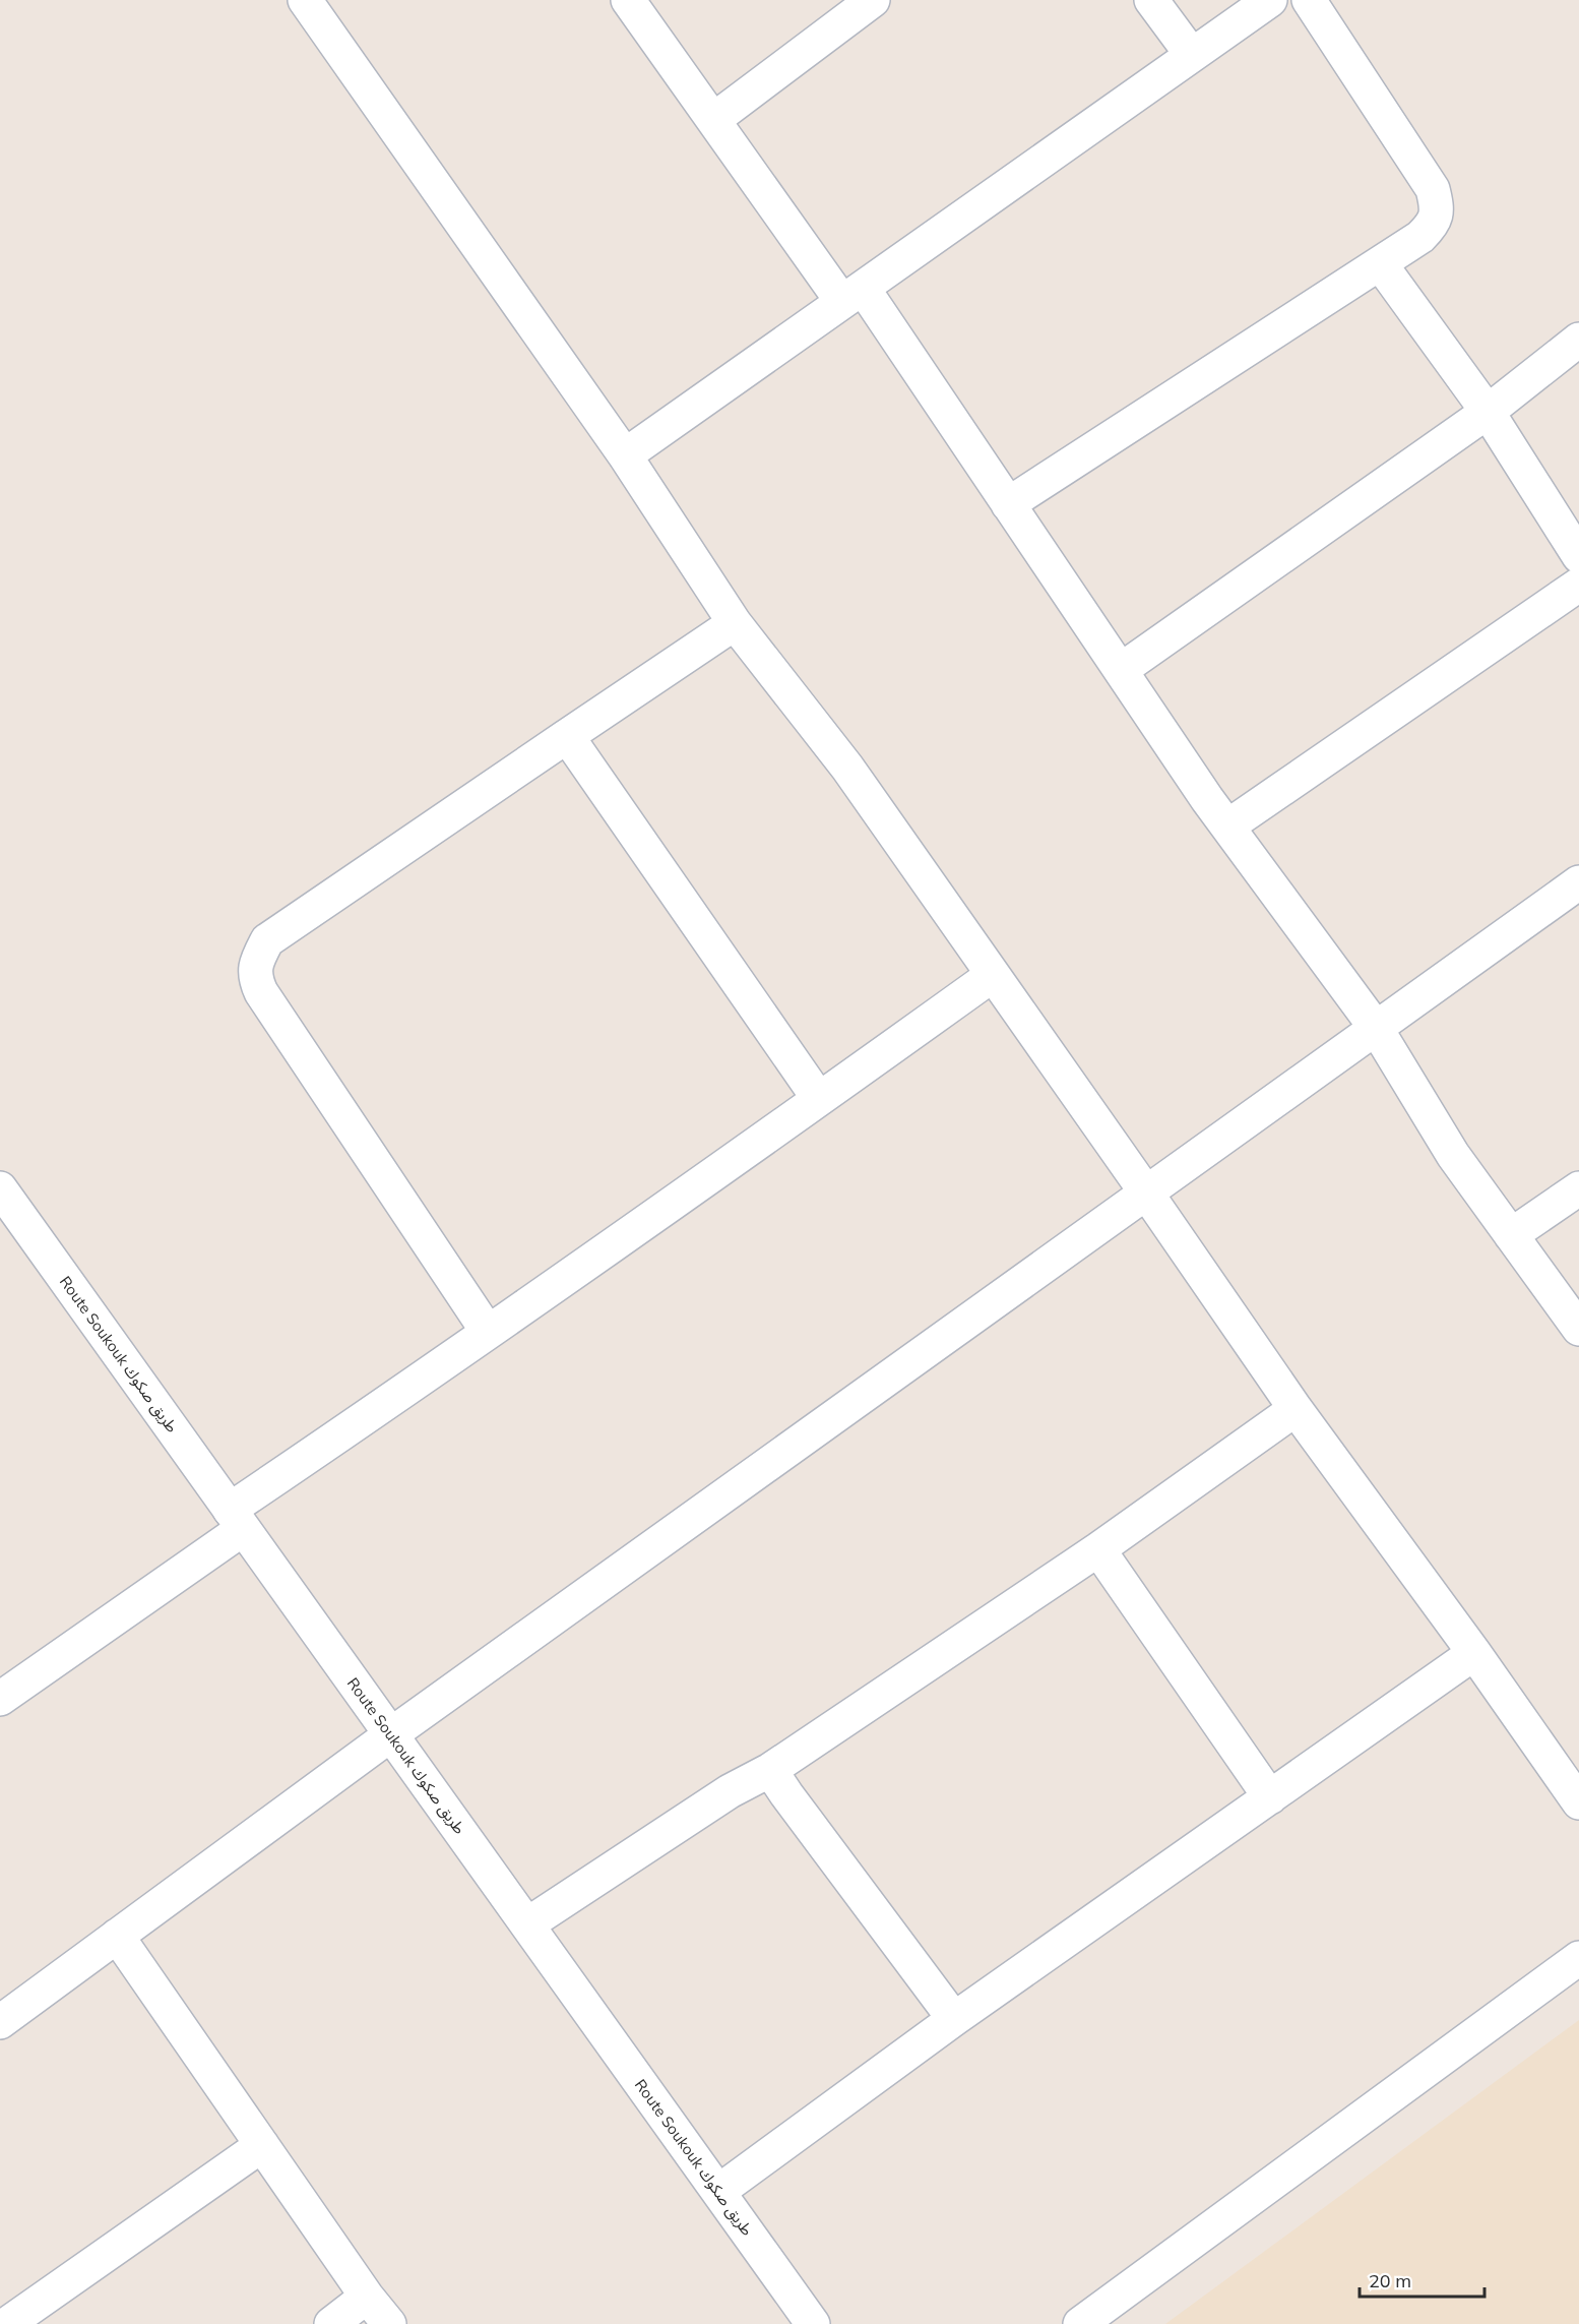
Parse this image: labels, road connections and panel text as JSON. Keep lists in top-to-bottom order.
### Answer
{
  "streets": {
    "street": ["Route Soukouk طريق صكوك"]
  },
  "scale_bar": "20 m"
}
